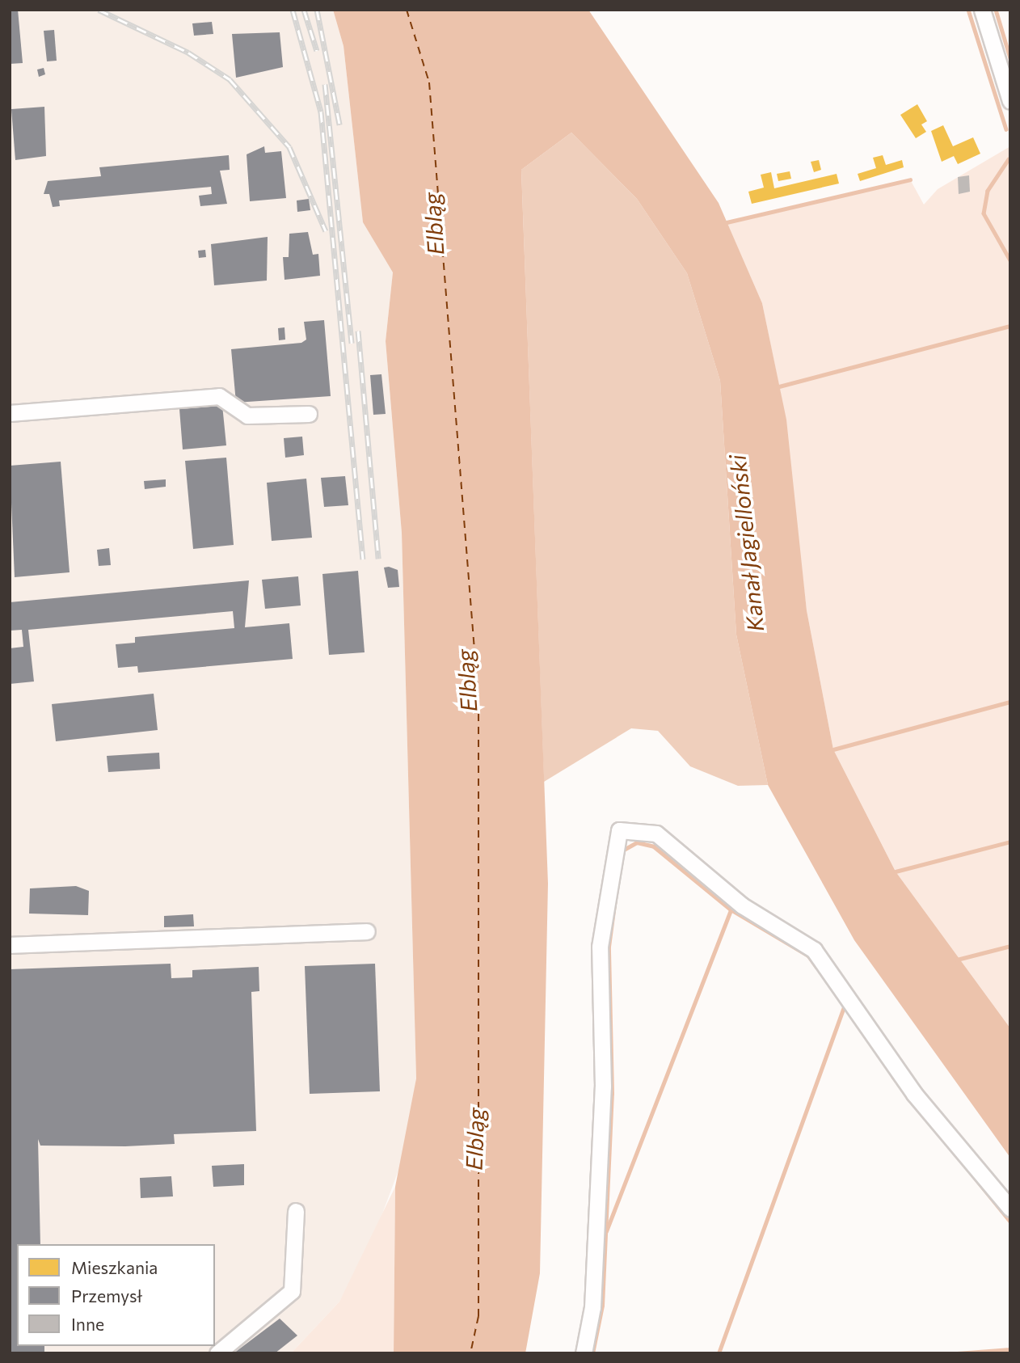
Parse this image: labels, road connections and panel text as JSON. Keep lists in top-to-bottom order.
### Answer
{
  "water": ["Elbląg", "Kanał Jagielloński"],
  "legend": ["Mieszkania", "Przemysł", "Inne"]
}
